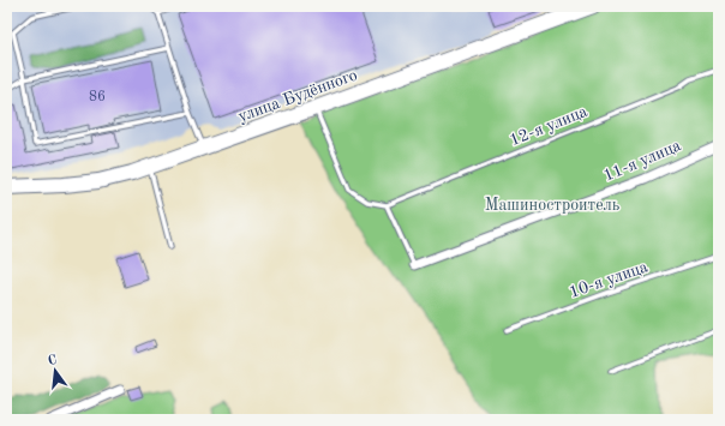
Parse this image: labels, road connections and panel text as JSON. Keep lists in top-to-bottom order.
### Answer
{
  "streets": {
    "main road": ["улица Будённого"],
    "street": ["11-я улица"],
    "lane": ["12-я улица", "10-я улица"]
  },
  "parks": ["Машиностроитель"],
  "house_numbers": ["86"],
  "north": "top"
}
